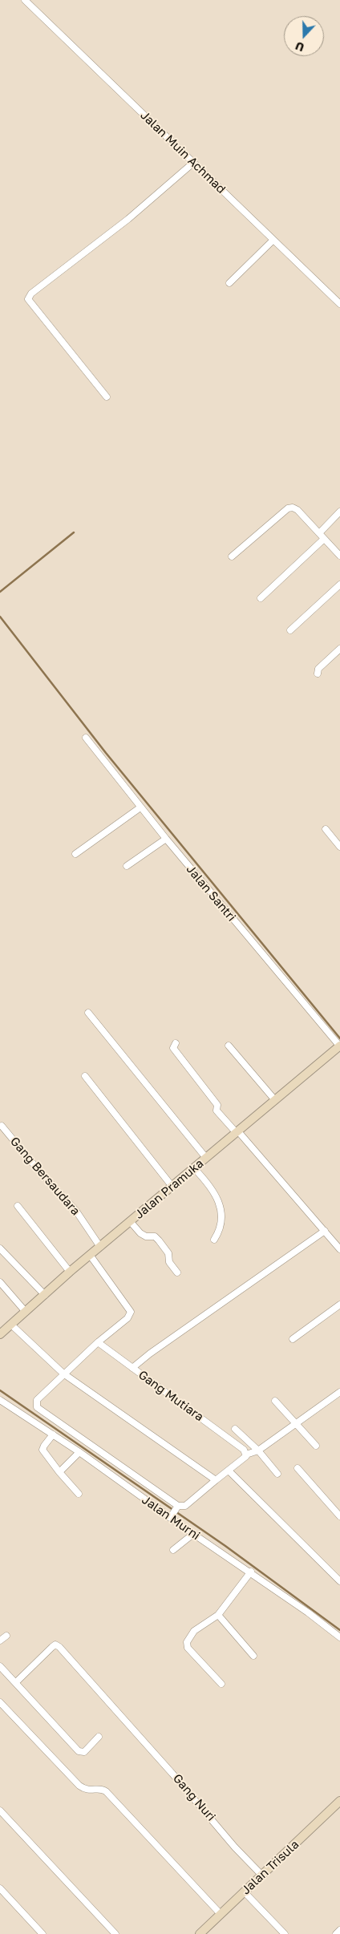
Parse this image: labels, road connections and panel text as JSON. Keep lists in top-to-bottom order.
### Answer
{
  "streets": {
    "street": [
      "Jalan Muin Achmad",
      "Jalan Santri",
      "Gang Bersaudara",
      "Jalan Pramuka",
      "Gang Mutiara",
      "Jalan Murni",
      "Gang Nuri",
      "Jalan Trisula"
    ]
  },
  "crossings": [
    ["Jalan Santri", "Jalan Pramuka"],
    ["Gang Bersaudara", "Jalan Pramuka"],
    ["Gang Nuri", "Jalan Trisula"]
  ],
  "north": "bottom"
}
